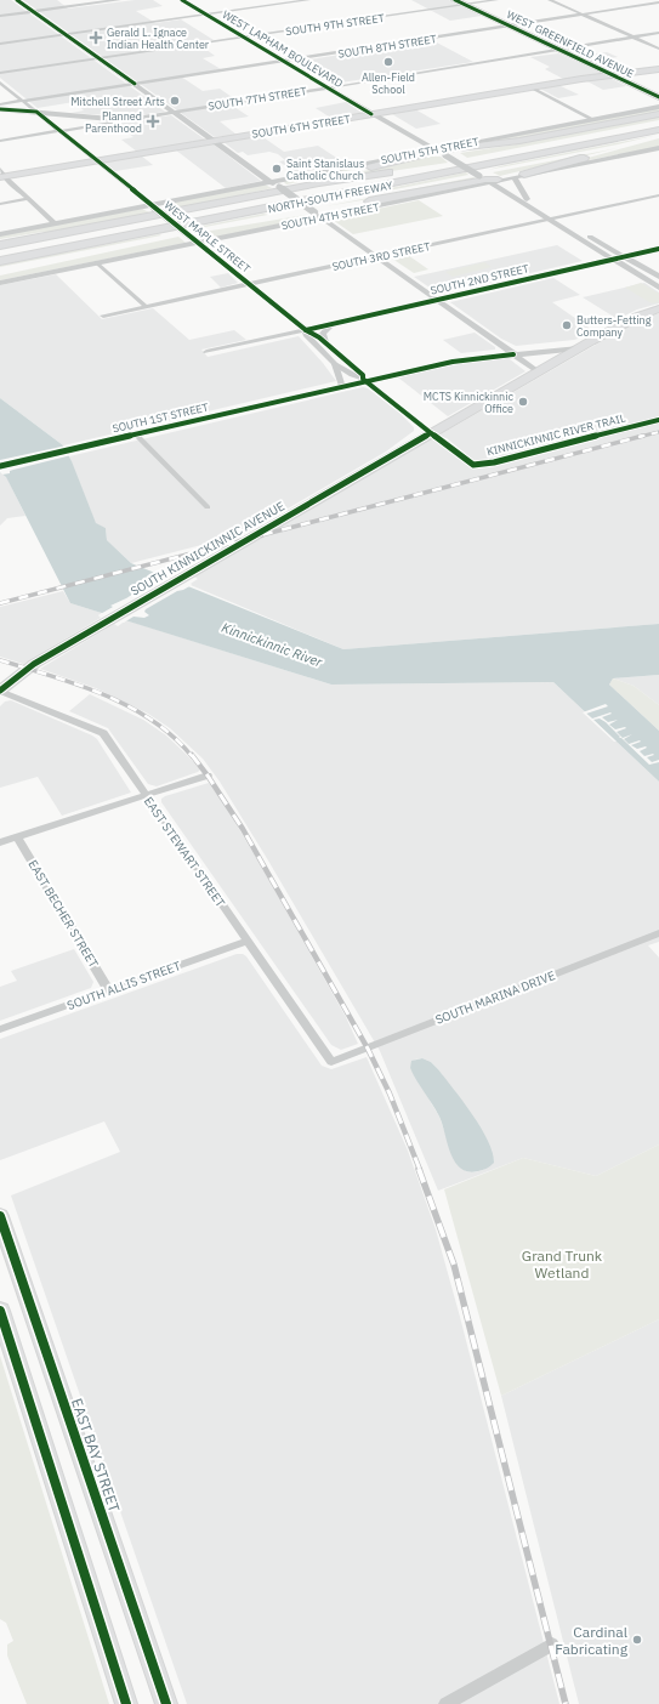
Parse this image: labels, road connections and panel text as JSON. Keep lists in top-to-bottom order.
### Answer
{
  "streets": {
    "highway": ["NORTH-SOUTH FREEWAY"],
    "main road": [
      "WEST GREENFIELD AVENUE",
      "SOUTH 6TH STREET",
      "SOUTH 1ST STREET",
      "SOUTH KINNICKINNIC AVENUE",
      "EAST BAY STREET"
    ],
    "street": [
      "SOUTH 9TH STREET",
      "SOUTH 8TH STREET",
      "WEST LAPHAM BOULEVARD",
      "SOUTH 7TH STREET",
      "SOUTH 5TH STREET",
      "SOUTH 4TH STREET",
      "WEST MAPLE STREET",
      "SOUTH 3RD STREET",
      "SOUTH 2ND STREET",
      "EAST STEWART STREET",
      "EAST BECHER STREET",
      "SOUTH ALLIS STREET",
      "SOUTH MARINA DRIVE"
    ],
    "cycle path": ["KINNICKINNIC RIVER TRAIL"]
  },
  "crossings": [
    ["SOUTH 9TH STREET", "WEST GREENFIELD AVENUE"],
    ["SOUTH 9TH STREET", "WEST LAPHAM BOULEVARD"],
    ["WEST GREENFIELD AVENUE", "SOUTH 8TH STREET"],
    ["WEST GREENFIELD AVENUE", "SOUTH 7TH STREET"],
    ["WEST GREENFIELD AVENUE", "SOUTH 6TH STREET"],
    ["SOUTH 8TH STREET", "WEST LAPHAM BOULEVARD"],
    ["SOUTH 8TH STREET", "WEST MAPLE STREET"],
    ["WEST LAPHAM BOULEVARD", "SOUTH 7TH STREET"],
    ["WEST LAPHAM BOULEVARD", "SOUTH 6TH STREET"],
    ["WEST LAPHAM BOULEVARD", "SOUTH 5TH STREET"],
    ["WEST LAPHAM BOULEVARD", "SOUTH 4TH STREET"],
    ["WEST LAPHAM BOULEVARD", "SOUTH 3RD STREET"],
    ["WEST LAPHAM BOULEVARD", "SOUTH 2ND STREET"],
    ["SOUTH 7TH STREET", "WEST MAPLE STREET"],
    ["SOUTH 6TH STREET", "WEST MAPLE STREET"],
    ["SOUTH 5TH STREET", "WEST MAPLE STREET"],
    ["SOUTH 4TH STREET", "WEST MAPLE STREET"],
    ["WEST MAPLE STREET", "SOUTH 3RD STREET"],
    ["WEST MAPLE STREET", "SOUTH 2ND STREET"],
    ["WEST MAPLE STREET", "SOUTH 1ST STREET"],
    ["SOUTH 1ST STREET", "SOUTH KINNICKINNIC AVENUE"],
    ["SOUTH KINNICKINNIC AVENUE", "EAST STEWART STREET"],
    ["EAST STEWART STREET", "SOUTH ALLIS STREET"],
    ["EAST STEWART STREET", "SOUTH MARINA DRIVE"],
    ["EAST BECHER STREET", "SOUTH ALLIS STREET"]
  ],
  "water": ["Kinnickinnic River"],
  "parks": ["Grand Trunk Wetland"],
  "places": {
    "health": ["Gerald L. Ignace Indian Health Center", "Planned Parenthood"],
    "other": [
      "Allen-Field School",
      "Mitchell Street Arts",
      "Saint Stanislaus Catholic Church",
      "Butters-Fetting Company",
      "MCTS Kinnickinnic Office",
      "Cardinal Fabricating"
    ]
  }
}
